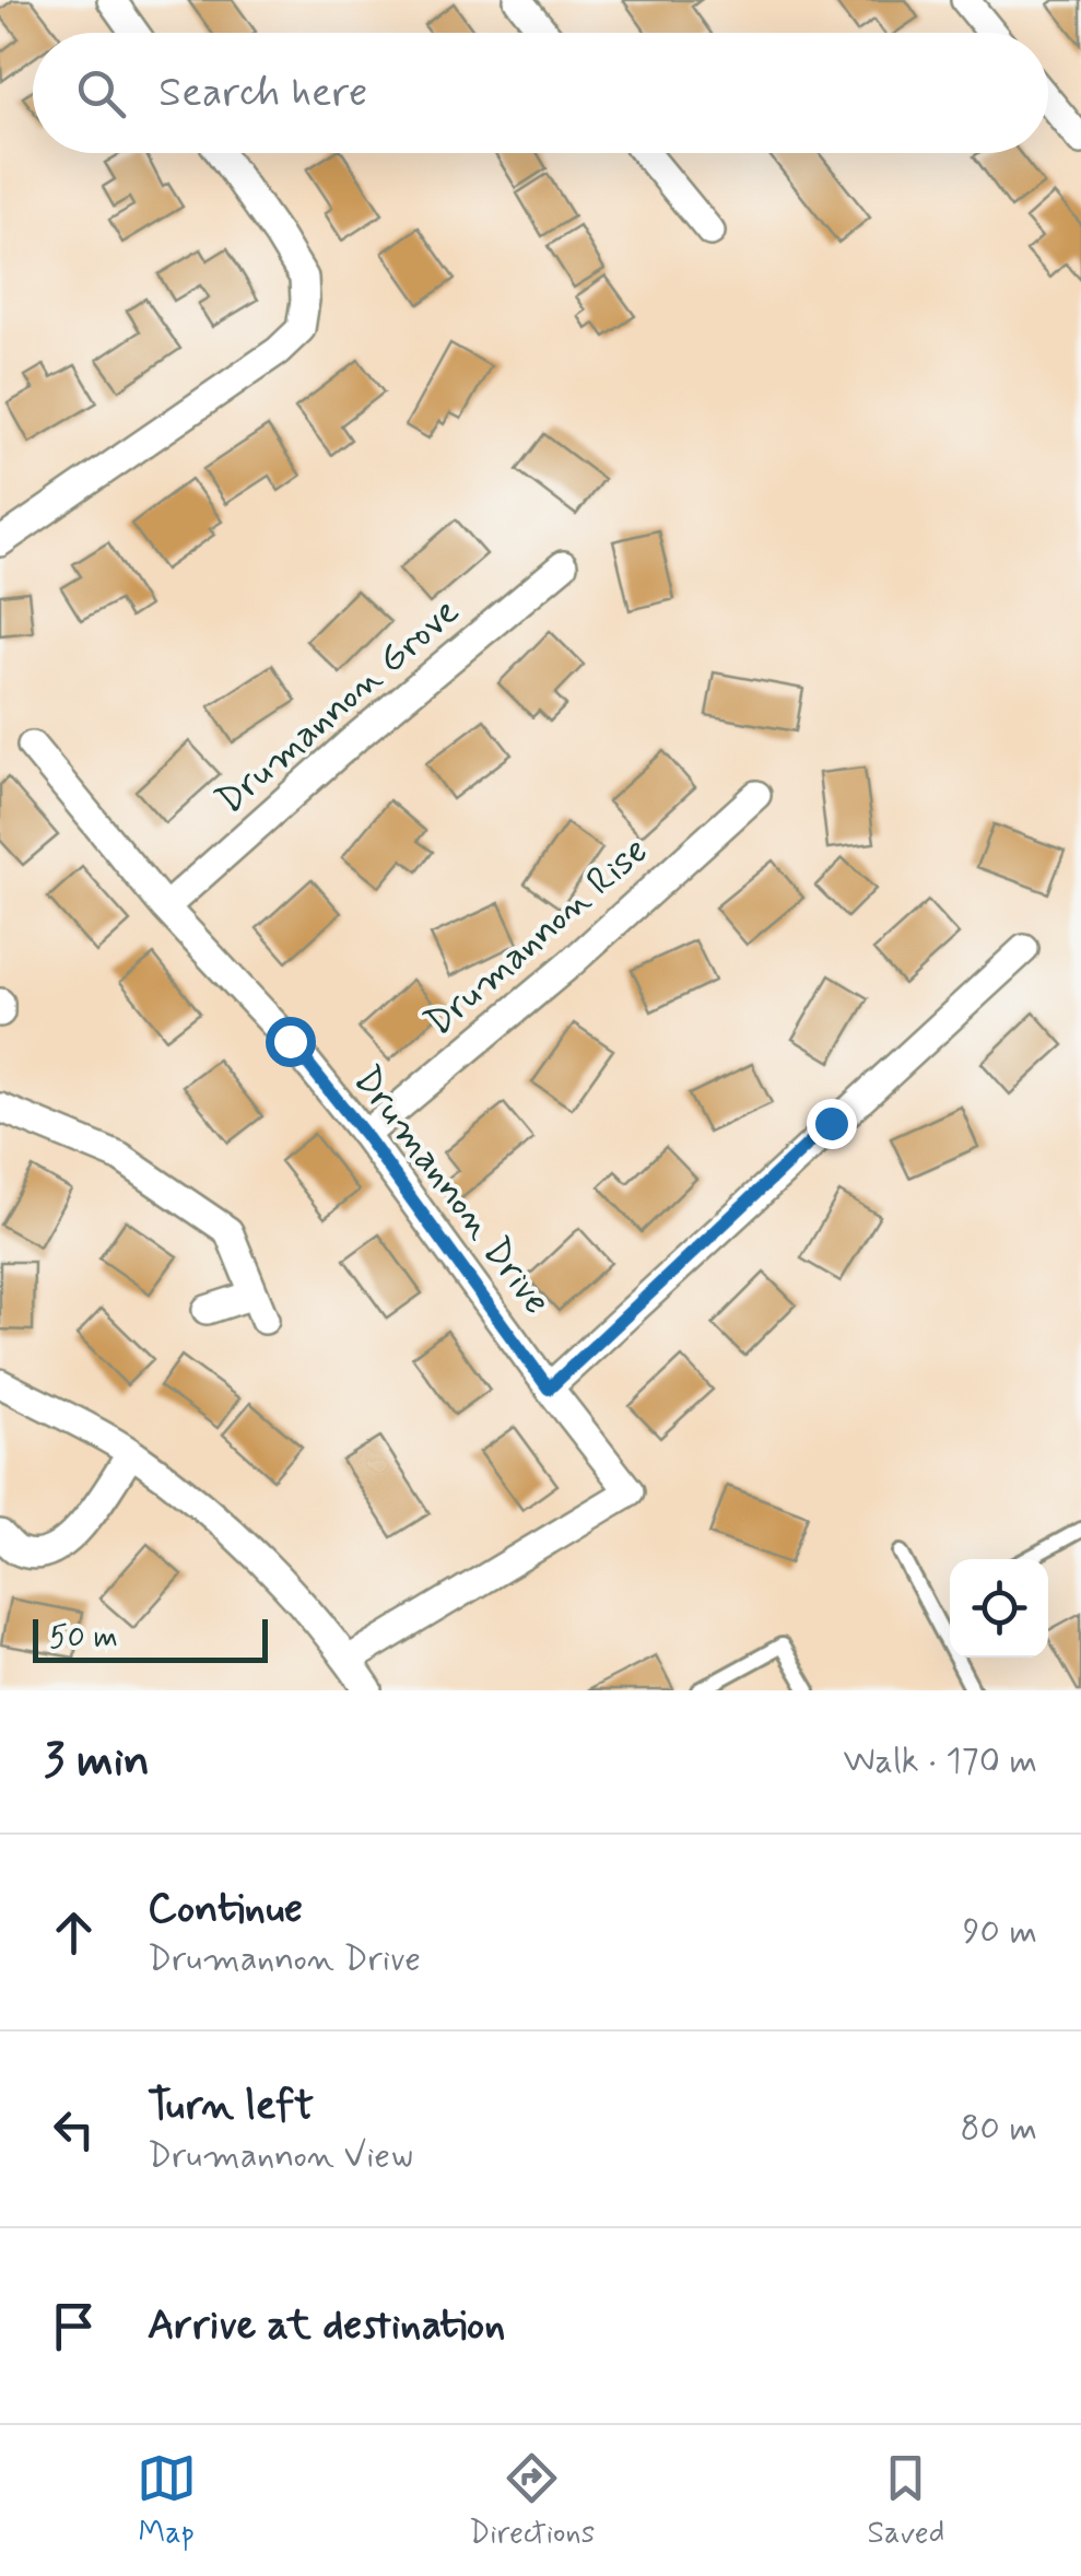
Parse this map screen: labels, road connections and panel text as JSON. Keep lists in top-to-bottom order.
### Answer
{
  "streets": {
    "street": ["Drumannon Grove", "Drumannon Rise", "Drumannon Drive"]
  },
  "crossings": [
    ["Drumannon Grove", "Drumannon Drive"],
    ["Drumannon Rise", "Drumannon Drive"]
  ],
  "scale_bar": "50 m",
  "page": {
    "search": "Search here",
    "scale": "50 m",
    "heading": ["3 min", "Walk · 170 m"],
    "list": [
      ["Continue", "Drumannon Drive", "90 m"],
      ["Turn left", "Drumannon View", "80 m"],
      "Arrive at destination"
    ],
    "nav": ["Map", "Directions", "Saved"]
  }
}
